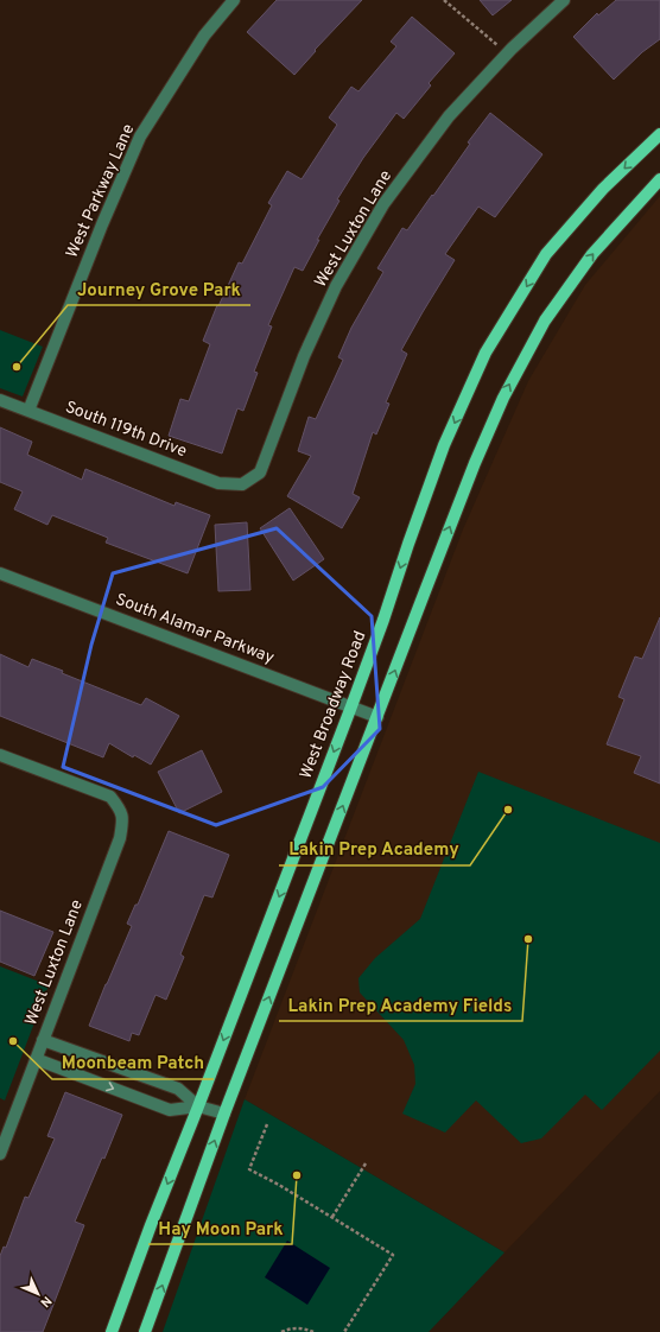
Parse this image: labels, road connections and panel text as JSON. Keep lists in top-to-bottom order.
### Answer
{
  "streets": {
    "main road": ["West Broadway Road"],
    "street": [
      "West Parkway Lane",
      "West Luxton Lane",
      "South 119th Drive",
      "South Alamar Parkway"
    ]
  },
  "crossings": [
    ["West Parkway Lane", "South 119th Drive"],
    ["West Luxton Lane", "South 119th Drive"],
    ["South Alamar Parkway", "West Broadway Road"]
  ],
  "places": [
    "Journey Grove Park",
    "Lakin Prep Academy",
    "Lakin Prep Academy Fields",
    "Moonbeam Patch",
    "Hay Moon Park"
  ],
  "north": "bottom right"
}
